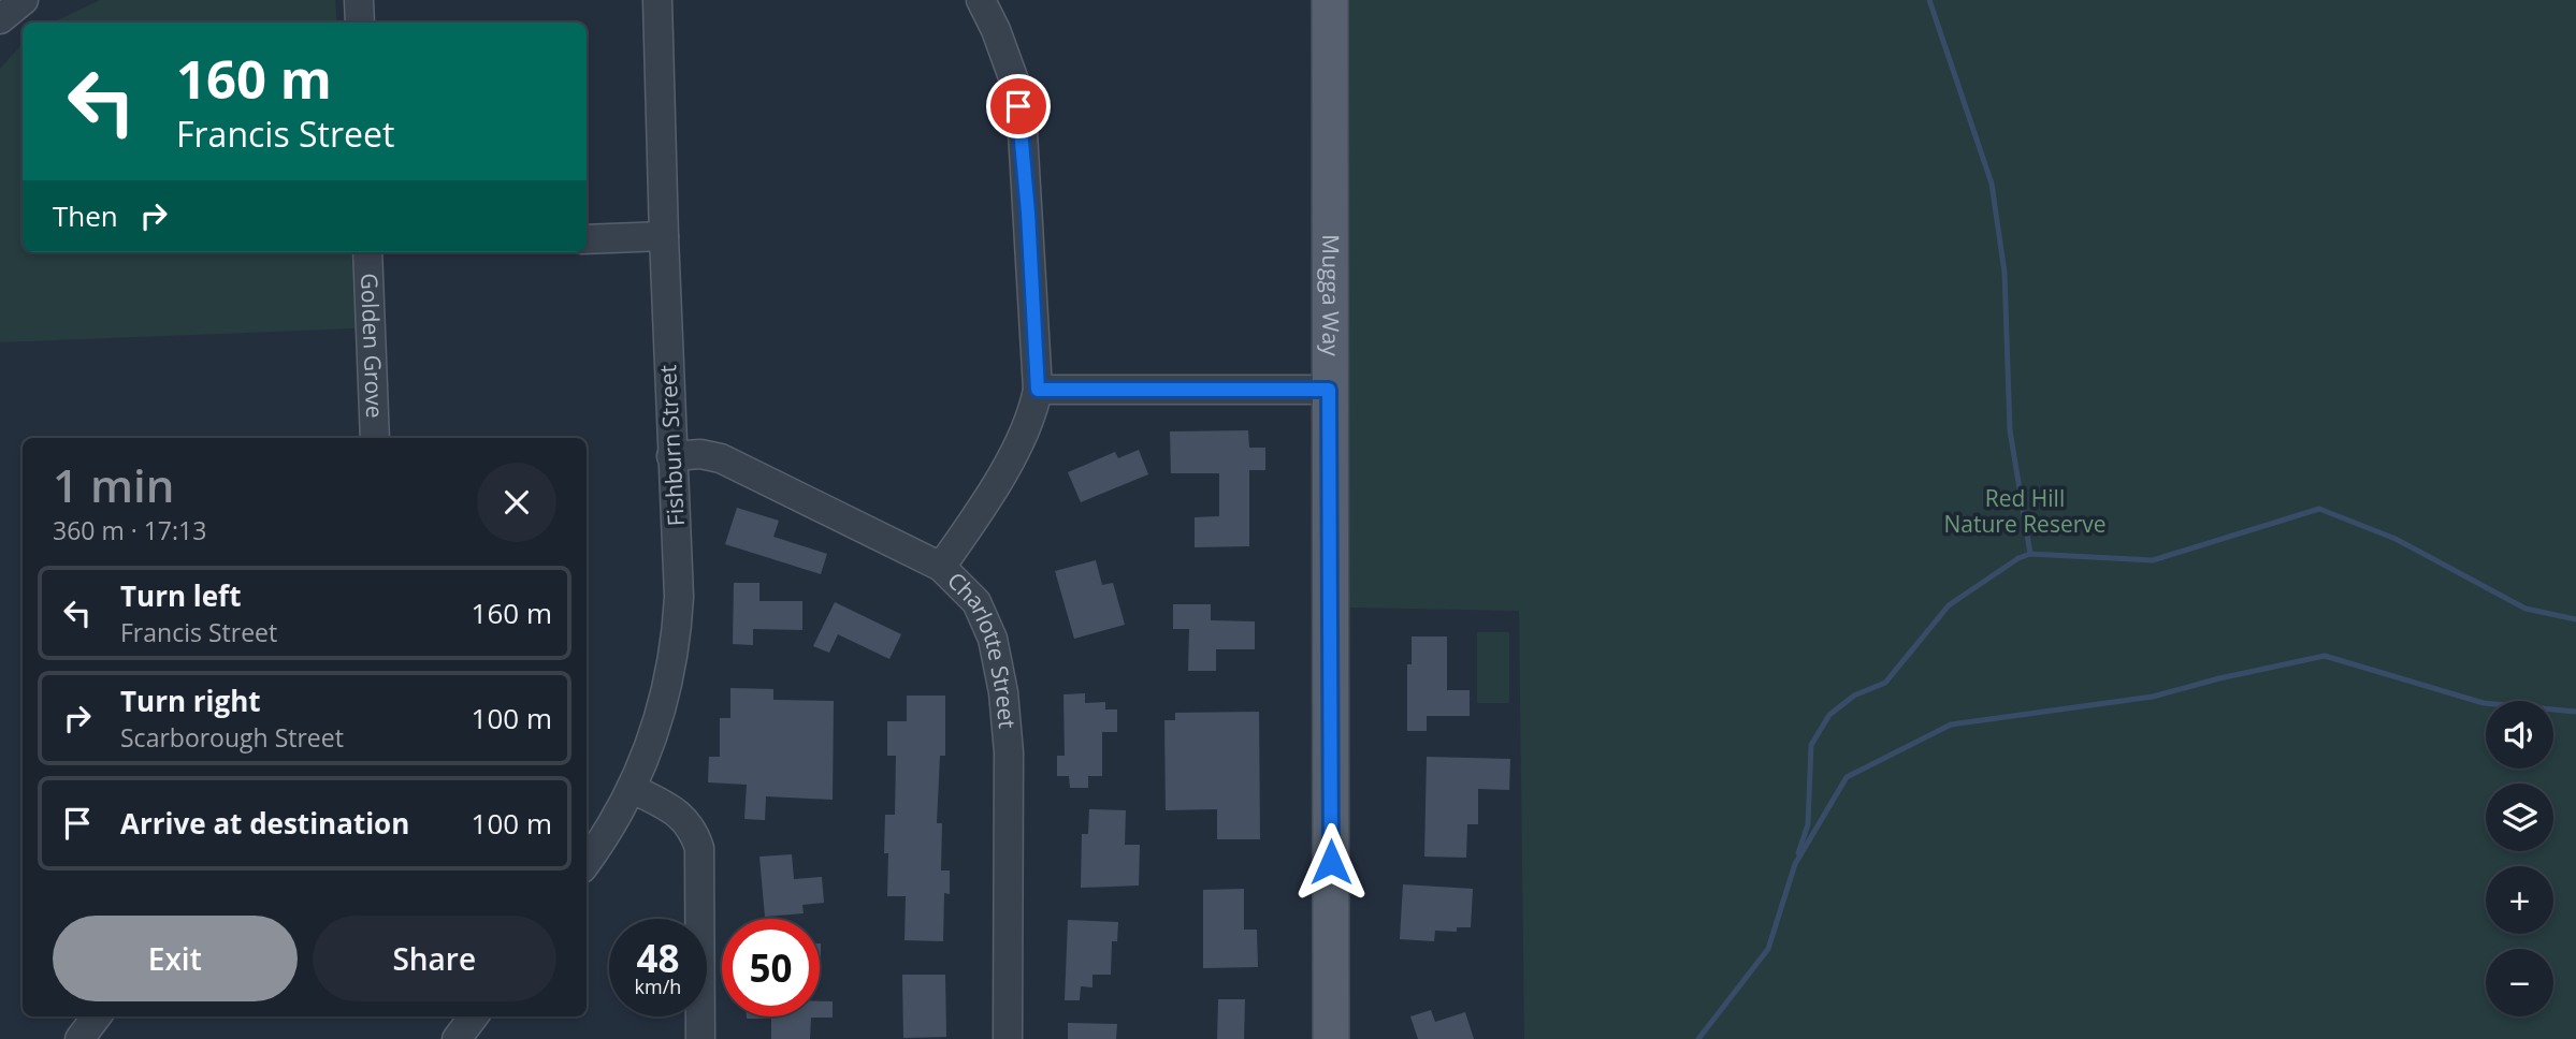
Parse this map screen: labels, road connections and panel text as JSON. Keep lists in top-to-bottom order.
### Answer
{
  "streets": {
    "main road": ["Mugga Way"],
    "street": ["Golden Grove", "Fishburn Street", "Charlotte Street"]
  },
  "crossings": [
    ["Fishburn Street", "Charlotte Street"]
  ],
  "parks": ["Red Hill Nature Reserve"],
  "page": {
    "turn": ["160 m", "Francis Street"],
    "then": "Then",
    "heading": ["1 min", "360 m · 17:13"],
    "list": [
      {
        "name": "Turn left",
        "note": "Francis Street",
        "value": "160 m"
      },
      {
        "name": "Turn right",
        "note": "Scarborough Street",
        "value": "100 m"
      },
      {
        "name": "Arrive at destination",
        "value": "100 m"
      }
    ],
    "map_buttons": ["+", "−"],
    "buttons": ["Exit", "Share"],
    "speed": "48 km/h",
    "limit": "50"
  }
}
